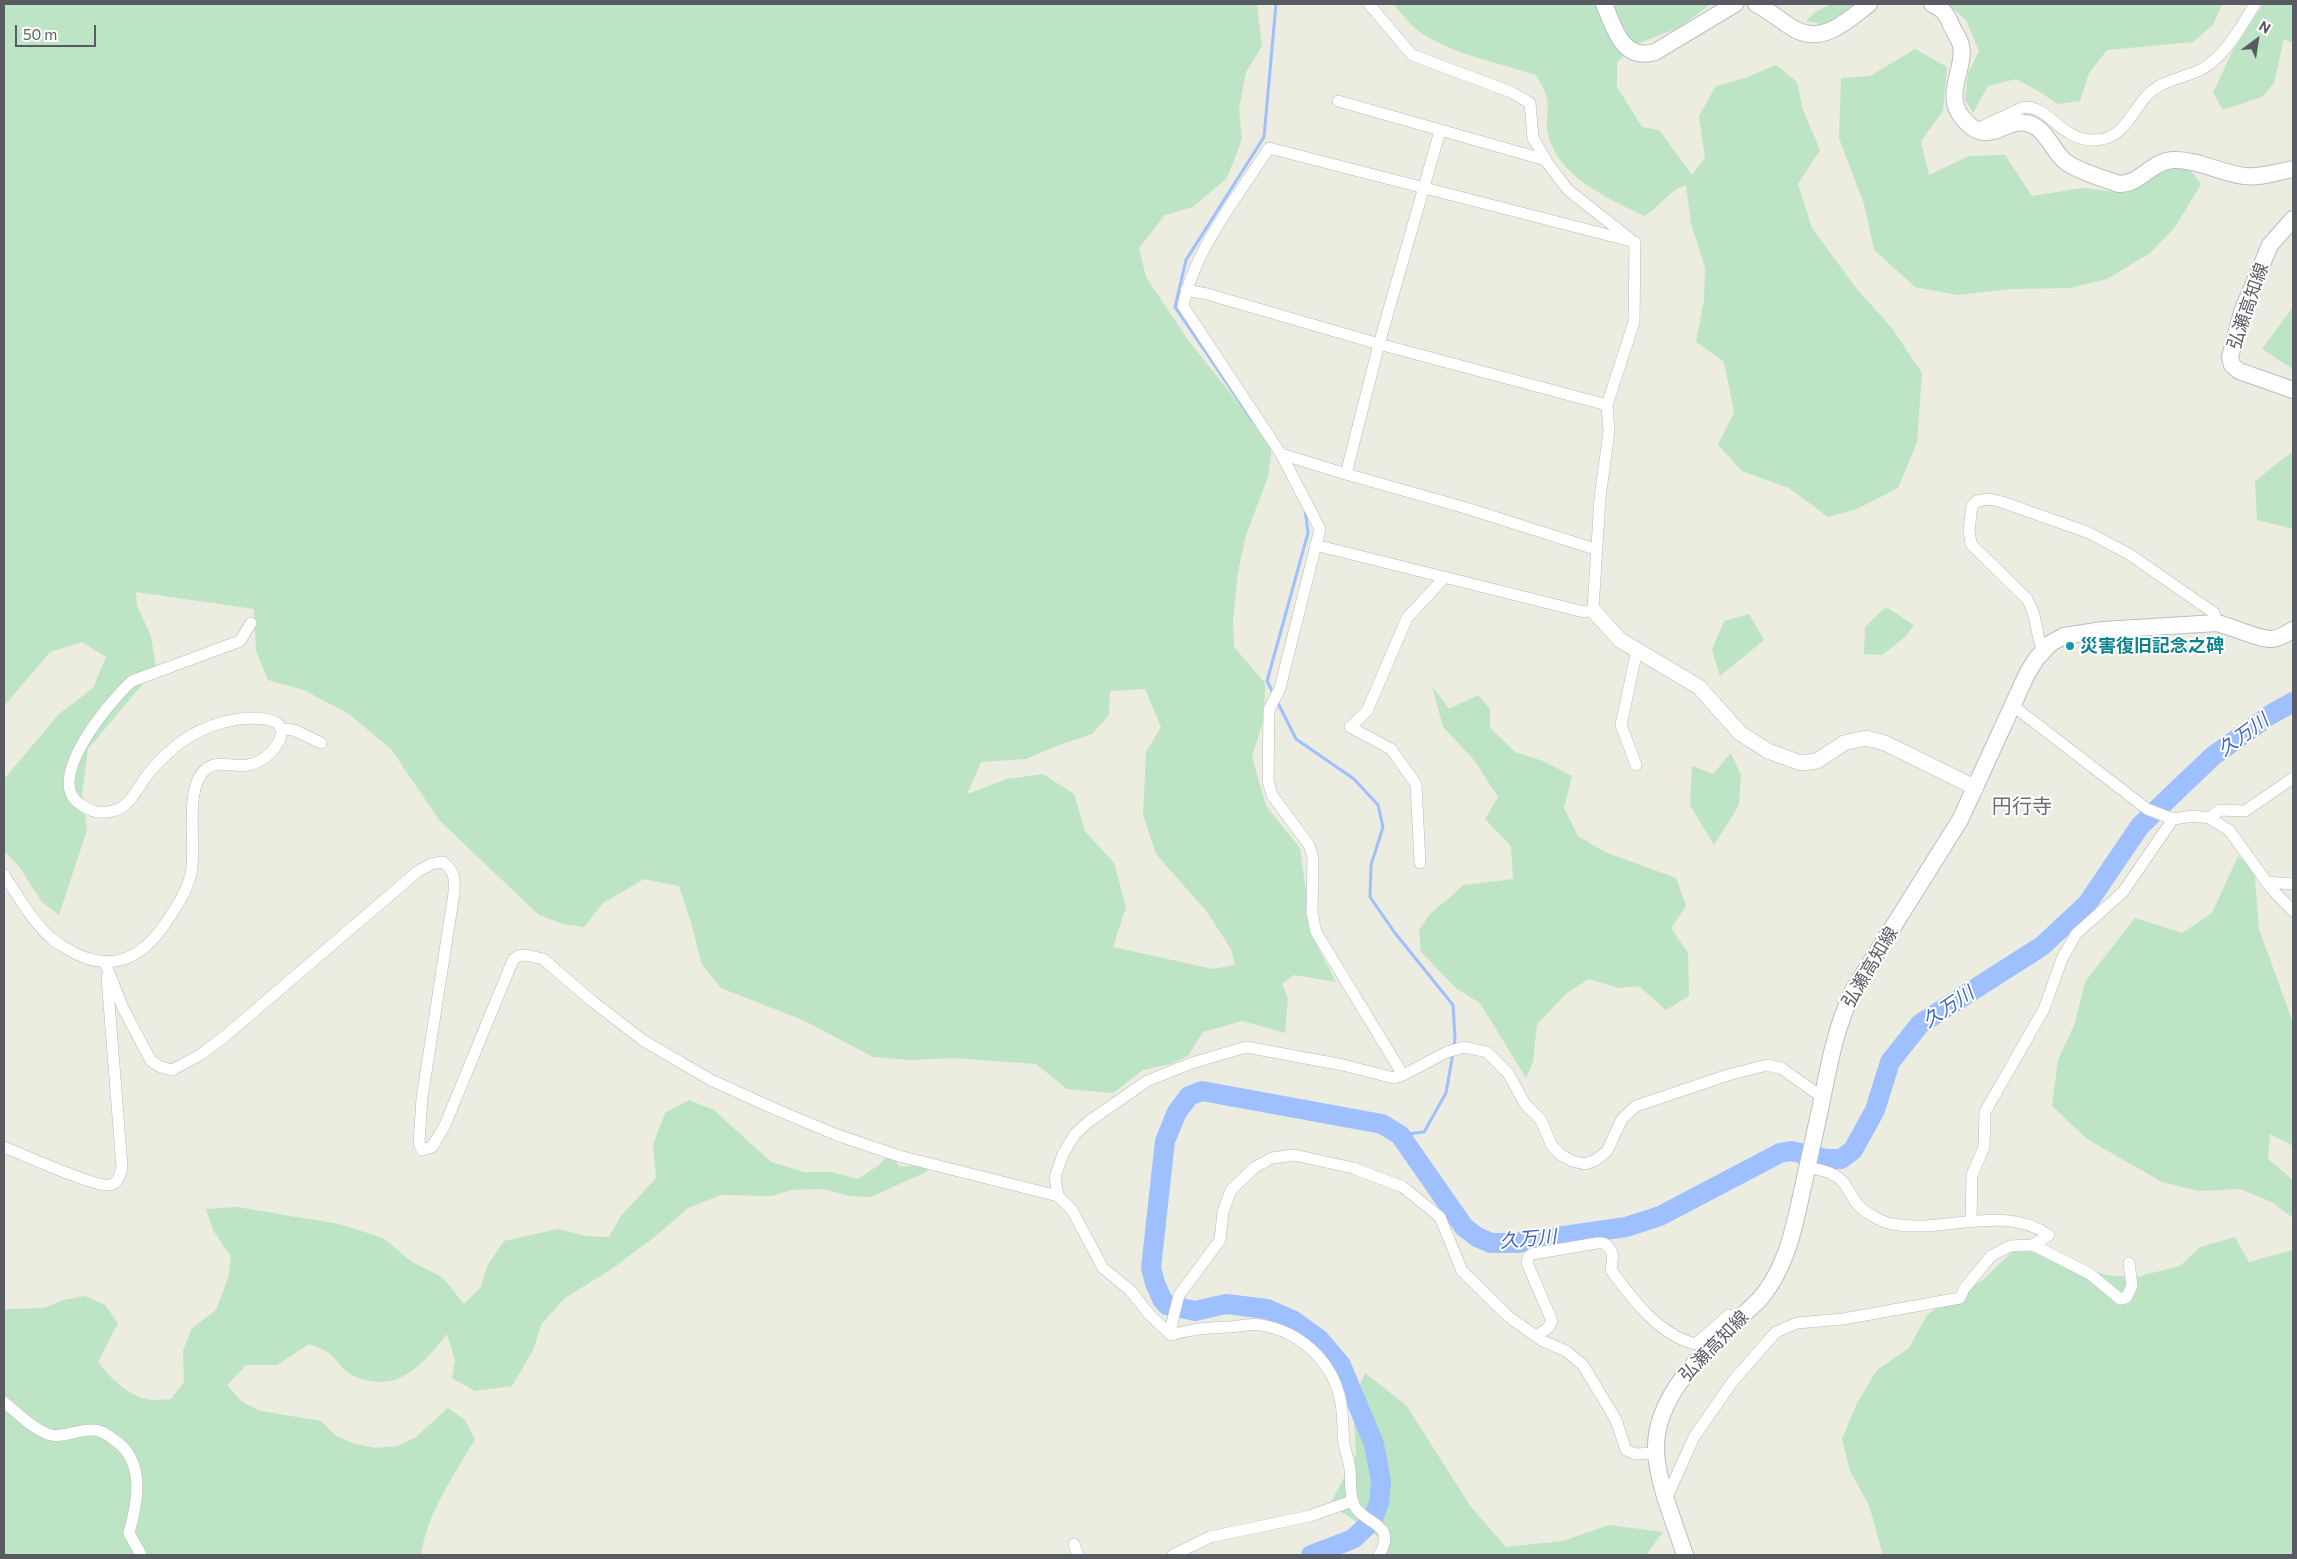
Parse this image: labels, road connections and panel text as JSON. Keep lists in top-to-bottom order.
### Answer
{
  "streets": {
    "main road": ["弘瀬高知線"]
  },
  "districts": ["円行寺"],
  "water": ["久万川"],
  "places": ["災害復旧記念之碑"],
  "scale_bar": "50 m",
  "north": "top right"
}
